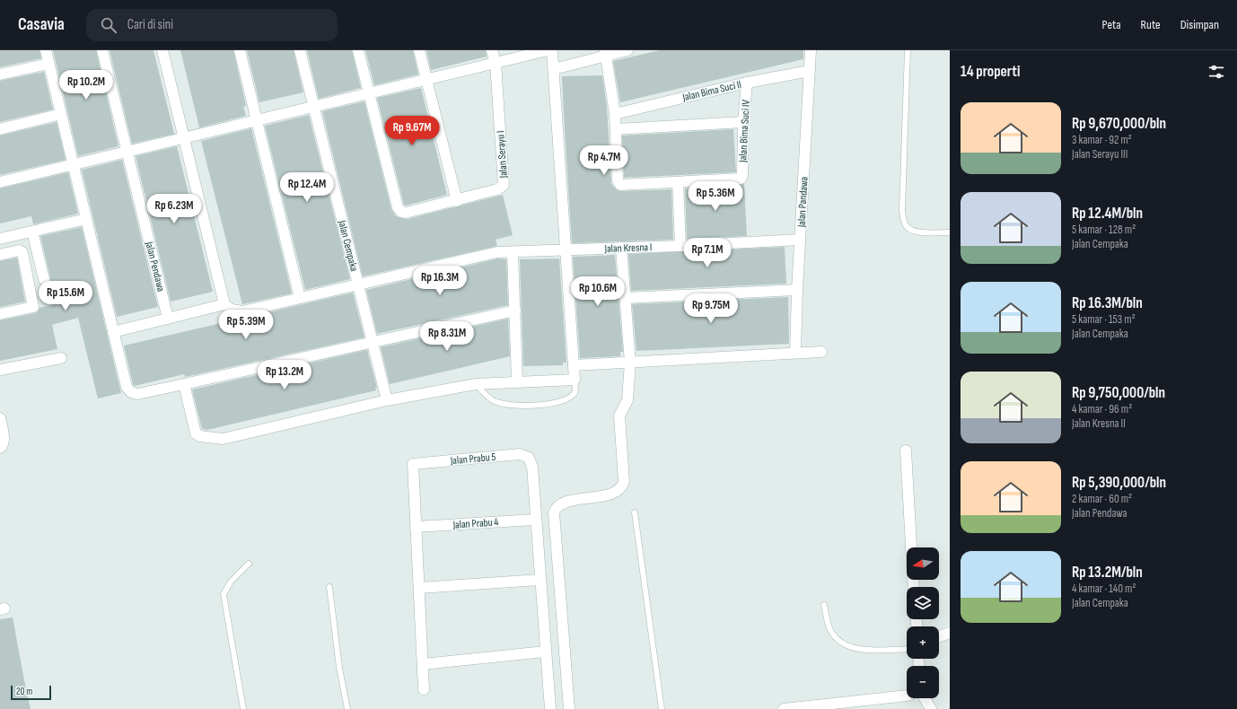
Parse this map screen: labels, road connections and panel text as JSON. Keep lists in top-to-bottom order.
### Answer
{
  "streets": {
    "street": [
      "Jalan Bima Suci II",
      "Jalan Bima Suci IV",
      "Jalan Serayu I",
      "Jalan Pandawa",
      "Jalan Cempaka",
      "Jalan Kresna I",
      "Jalan Pendawa",
      "Jalan Prabu 5",
      "Jalan Prabu 4"
    ]
  },
  "crossings": [
    ["Jalan Bima Suci II", "Jalan Bima Suci IV"],
    ["Jalan Bima Suci II", "Jalan Pandawa"],
    ["Jalan Pandawa", "Jalan Kresna I"],
    ["Jalan Cempaka", "Jalan Kresna I"],
    ["Jalan Prabu 5", "Jalan Prabu 4"]
  ],
  "scale_bar": "20 m",
  "north": "left",
  "page": {
    "header": "Casavia",
    "search": "Cari di sini",
    "nav": ["Peta", "Rute", "Disimpan"],
    "heading": "14 properti",
    "price": [
      "Rp 10.2M",
      "Rp 9.67M",
      "Rp 4.7M",
      "Rp 12.4M",
      "Rp 5.36M",
      "Rp 6.23M",
      "Rp 7.1M",
      "Rp 16.3M",
      "Rp 10.6M",
      "Rp 15.6M",
      "Rp 9.75M",
      "Rp 5.39M",
      "Rp 8.31M",
      "Rp 13.2M"
    ],
    "list": [
      {
        "name": "Rp 9,670,000/bln",
        "note": "3 kamar · 92 m² · Jalan Serayu III"
      },
      {
        "name": "Rp 12.4M/bln",
        "note": "5 kamar · 128 m² · Jalan Cempaka"
      },
      {
        "name": "Rp 16.3M/bln",
        "note": "5 kamar · 153 m² · Jalan Cempaka"
      },
      {
        "name": "Rp 9,750,000/bln",
        "note": "4 kamar · 96 m² · Jalan Kresna II"
      },
      {
        "name": "Rp 5,390,000/bln",
        "note": "2 kamar · 60 m² · Jalan Pendawa"
      },
      {
        "name": "Rp 13.2M/bln",
        "note": "4 kamar · 140 m² · Jalan Cempaka"
      }
    ],
    "map_buttons": ["+", "−"],
    "scale": "20 m"
  }
}
